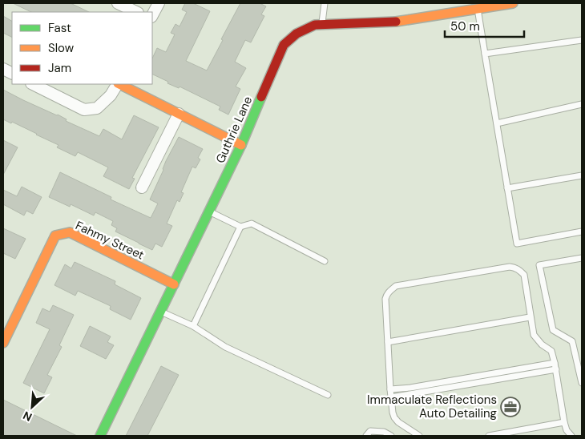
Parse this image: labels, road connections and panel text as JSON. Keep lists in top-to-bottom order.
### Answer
{
  "streets": {
    "street": ["Guthrie Lane", "Fahmy Street"]
  },
  "crossings": [
    ["Guthrie Lane", "Fahmy Street"]
  ],
  "places": {
    "office": ["Immaculate Reflections Auto Detailing"]
  },
  "legend": ["Fast", "Slow", "Jam"],
  "scale_bar": "50 m",
  "north": "bottom left"
}
